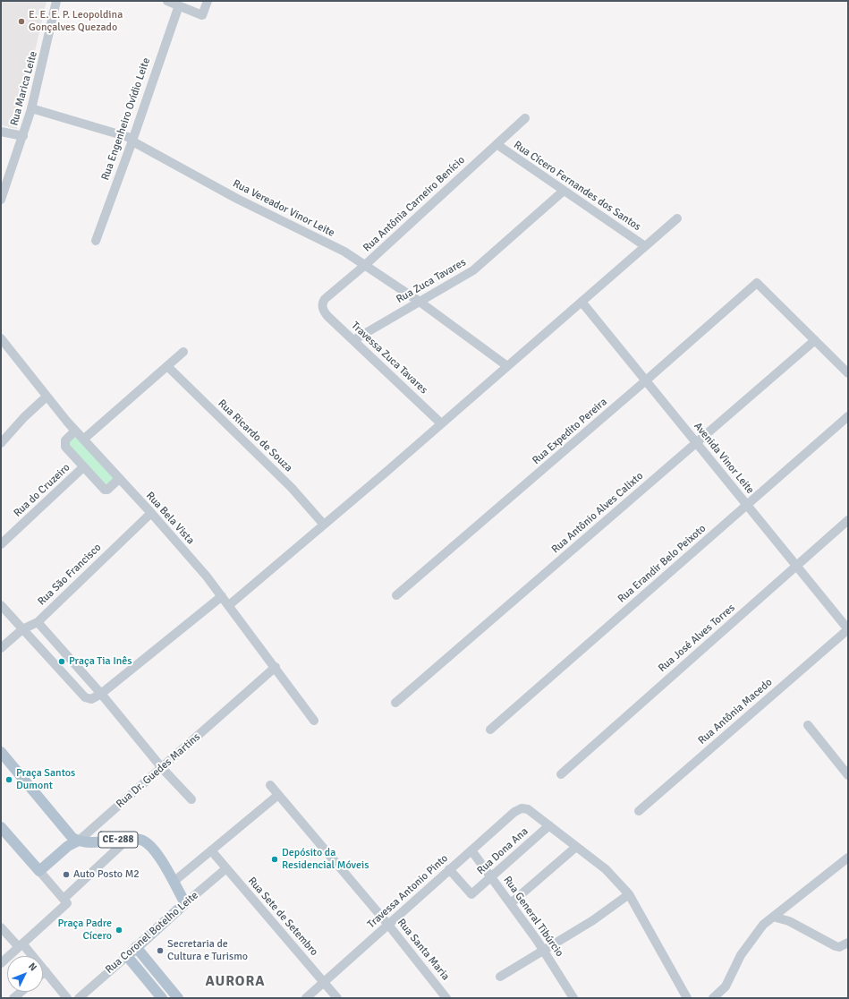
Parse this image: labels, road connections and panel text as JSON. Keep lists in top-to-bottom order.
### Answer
{
  "streets": {
    "main road": ["Rua Dr. Guedes Martins", "CE-288", "Rua Coronel Botelho Leite"],
    "street": [
      "Rua Marica Leite",
      "Rua Engenheiro Ovídio Leite",
      "Rua Cícero Fernandes dos Santos",
      "Rua Antônia Carneiro Benício",
      "Rua Vereador Vinor Leite",
      "Rua Zuca Tavares",
      "Travessa Zuca Tavares",
      "Rua Expedito Pereira",
      "Rua Ricardo de Souza",
      "Avenida Vinor Leite",
      "Rua do Cruzeiro",
      "Rua Antônio Alves Calixto",
      "Rua Bela Vista",
      "Rua Erandir Belo Peixoto",
      "Rua São Francisco",
      "Rua José Alves Torres",
      "Rua Antônia Macedo",
      "Rua Dona Ana",
      "Travessa Antonio Pinto",
      "Rua Sete de Setembro",
      "Rua General Tibúrcio",
      "Rua Santa Maria"
    ]
  },
  "crossings": [
    ["Rua Marica Leite", "Rua Vereador Vinor Leite"],
    ["Rua Engenheiro Ovídio Leite", "Rua Vereador Vinor Leite"],
    ["Rua Cícero Fernandes dos Santos", "Rua Antônia Carneiro Benício"],
    ["Rua Cícero Fernandes dos Santos", "Rua Zuca Tavares"],
    ["Rua Antônia Carneiro Benício", "Rua Vereador Vinor Leite"],
    ["Rua Antônia Carneiro Benício", "Travessa Zuca Tavares"],
    ["Rua Vereador Vinor Leite", "Rua Zuca Tavares"],
    ["Rua Zuca Tavares", "Travessa Zuca Tavares"],
    ["Rua Expedito Pereira", "Avenida Vinor Leite"],
    ["Rua Expedito Pereira", "Rua Antônio Alves Calixto"],
    ["Avenida Vinor Leite", "Rua Antônio Alves Calixto"],
    ["Avenida Vinor Leite", "Rua Erandir Belo Peixoto"],
    ["Avenida Vinor Leite", "Rua José Alves Torres"],
    ["Avenida Vinor Leite", "Rua Antônia Macedo"],
    ["Rua Bela Vista", "Rua São Francisco"],
    ["Rua Bela Vista", "Rua Dr. Guedes Martins"],
    ["Rua Dr. Guedes Martins", "CE-288"],
    ["CE-288", "Rua Coronel Botelho Leite"],
    ["Rua Dona Ana", "Travessa Antonio Pinto"],
    ["Rua Dona Ana", "Rua General Tibúrcio"],
    ["Travessa Antonio Pinto", "Rua Sete de Setembro"],
    ["Travessa Antonio Pinto", "Rua General Tibúrcio"],
    ["Travessa Antonio Pinto", "Rua Santa Maria"],
    ["Rua Sete de Setembro", "Rua Coronel Botelho Leite"]
  ],
  "districts": ["AURORA"],
  "places": [
    "E. E. E. P. Leopoldina Gonçalves Quezado",
    "Praça Tia Inês",
    "Praça Santos Dumont",
    "Depósito da Residencial Móveis",
    "Auto Posto M2",
    "Praça Padre Cícero",
    "Secretaria de Cultura e Turismo"
  ],
  "north": "top right"
}
